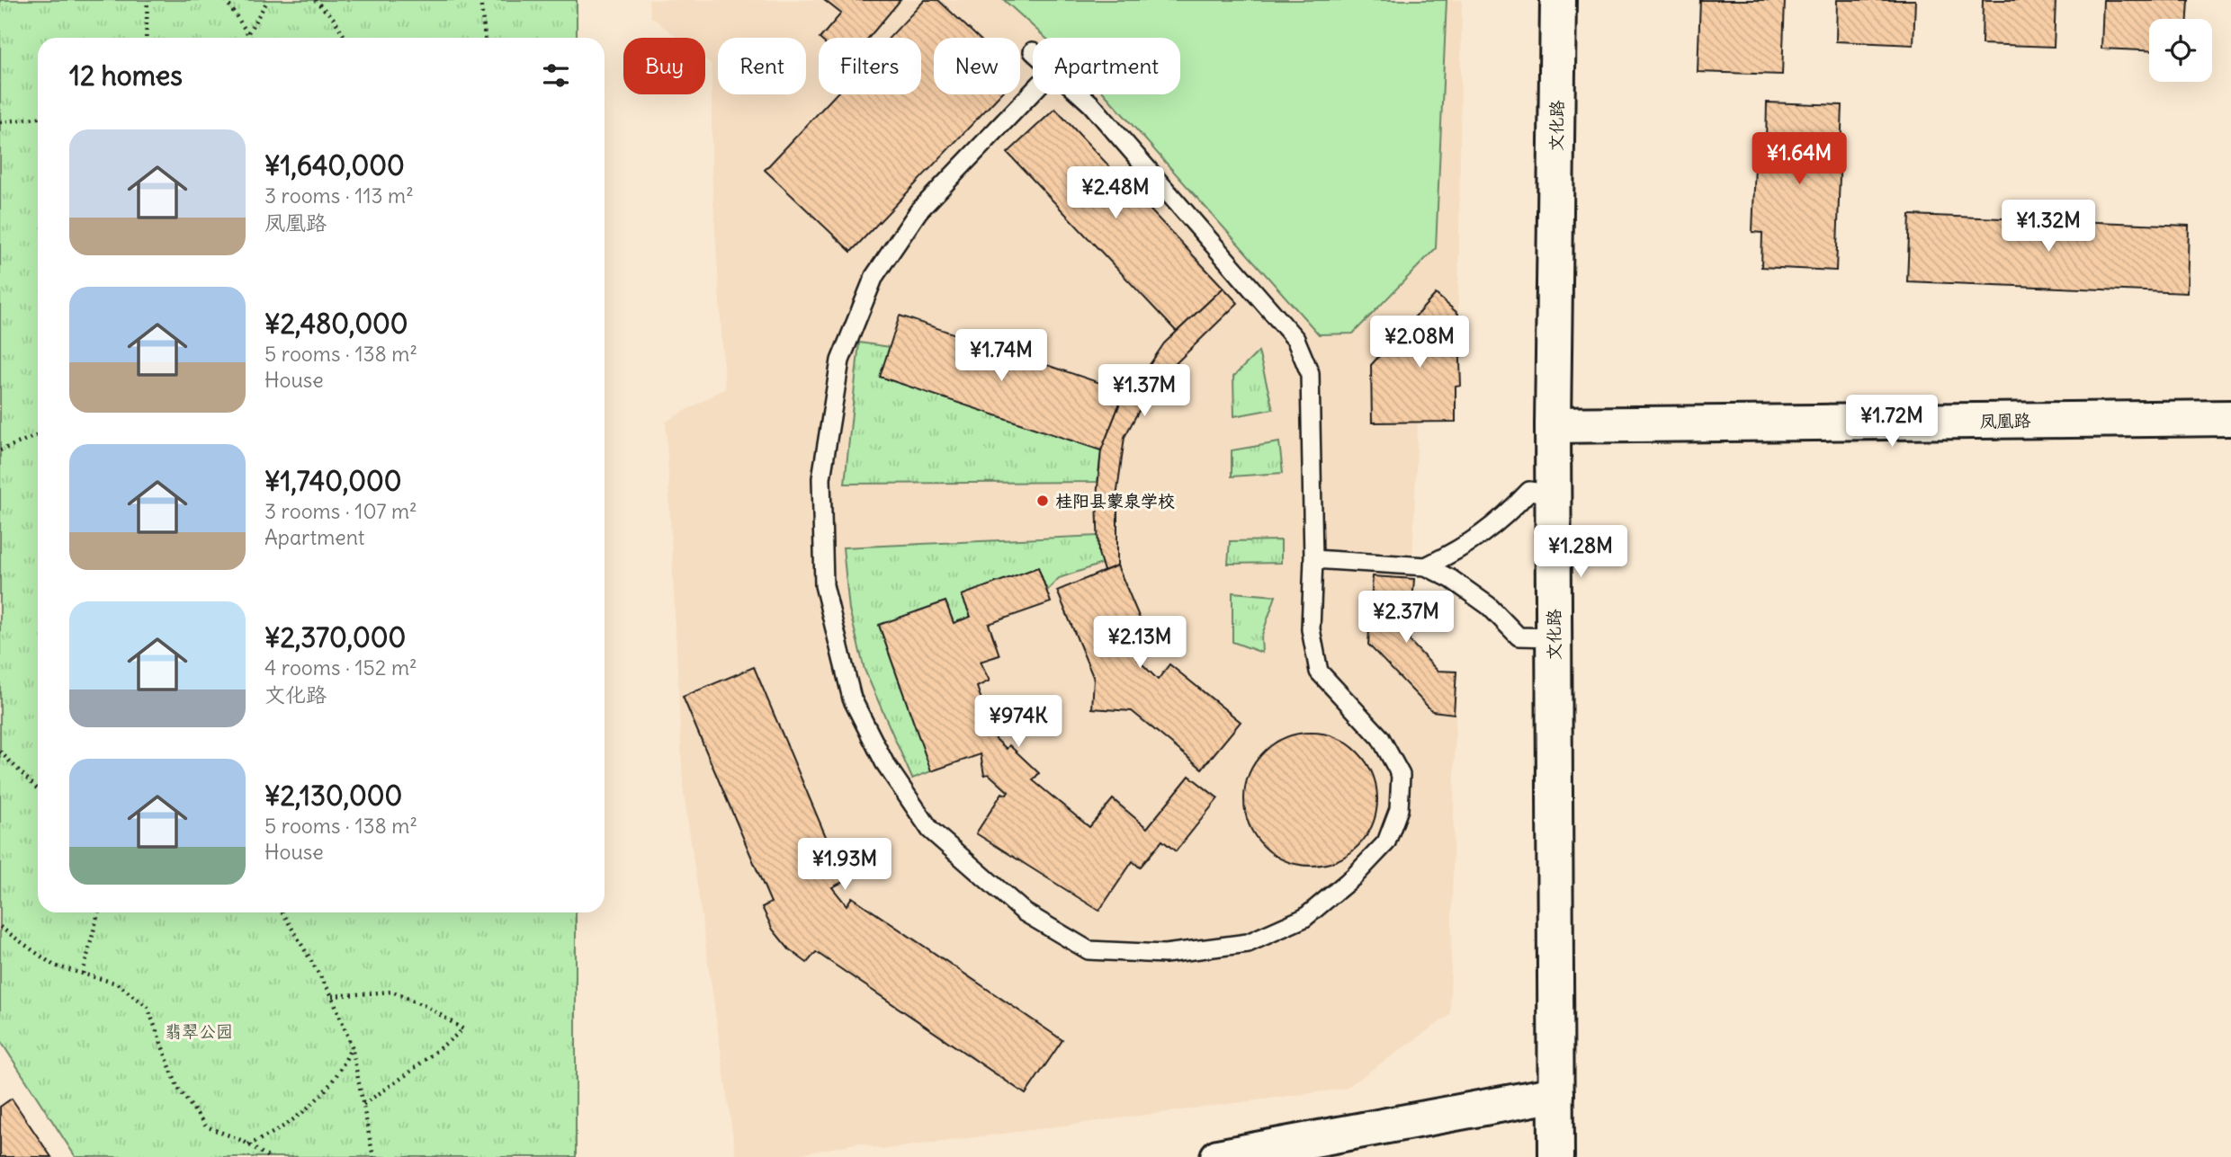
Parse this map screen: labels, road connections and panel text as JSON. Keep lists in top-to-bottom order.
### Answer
{
  "streets": {
    "main road": ["文化路", "凤凰路"]
  },
  "crossings": [
    ["文化路", "凤凰路"]
  ],
  "parks": ["翡翠公园"],
  "places": ["桂阳县蒙泉学校"],
  "page": {
    "chip": [
      "Buy",
      "Rent",
      "Filters",
      "New",
      "Apartment"
    ],
    "heading": "12 homes",
    "list": [
      {
        "name": "¥1,640,000",
        "note": "3 rooms · 113 m² · 凤凰路"
      },
      {
        "name": "¥2,480,000",
        "note": "5 rooms · 138 m² · House"
      },
      {
        "name": "¥1,740,000",
        "note": "3 rooms · 107 m² · Apartment"
      },
      {
        "name": "¥2,370,000",
        "note": "4 rooms · 152 m² · 文化路"
      },
      {
        "name": "¥2,130,000",
        "note": "5 rooms · 138 m² · House"
      }
    ],
    "price": [
      "¥1.64M",
      "¥2.48M",
      "¥1.32M",
      "¥2.08M",
      "¥1.74M",
      "¥1.37M",
      "¥1.72M",
      "¥1.28M",
      "¥2.37M",
      "¥2.13M",
      "¥974K",
      "¥1.93M"
    ]
  }
}
